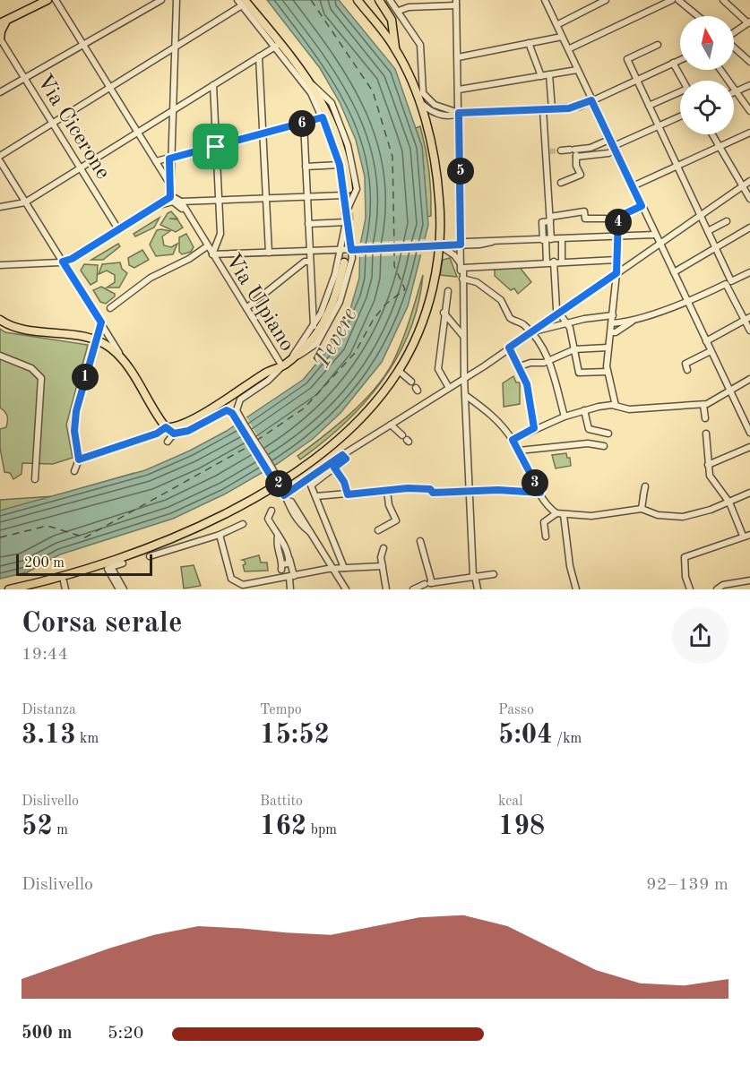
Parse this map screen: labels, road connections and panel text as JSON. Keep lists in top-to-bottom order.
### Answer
{
  "streets": {
    "street": ["Via Cicerone", "Via Ulpiano"]
  },
  "water": ["Tevere"],
  "scale_bar": "200 m",
  "north": "top",
  "page": {
    "pins": [
      "6",
      "5",
      "4",
      "1",
      "3",
      "2"
    ],
    "scale": "200 m",
    "heading": ["Corsa serale", "19:44"],
    "stats": [
      ["Distanza", "3.13 km"],
      ["Tempo", "15:52"],
      ["Passo", "5:04 /km"],
      ["Dislivello", "52 m"],
      ["Battito", "162 bpm"],
      ["kcal", "198"]
    ],
    "chart": ["Dislivello", "92–139 m"],
    "list": [
      {
        "name": "500 m",
        "note": "5:20"
      }
    ]
  }
}
